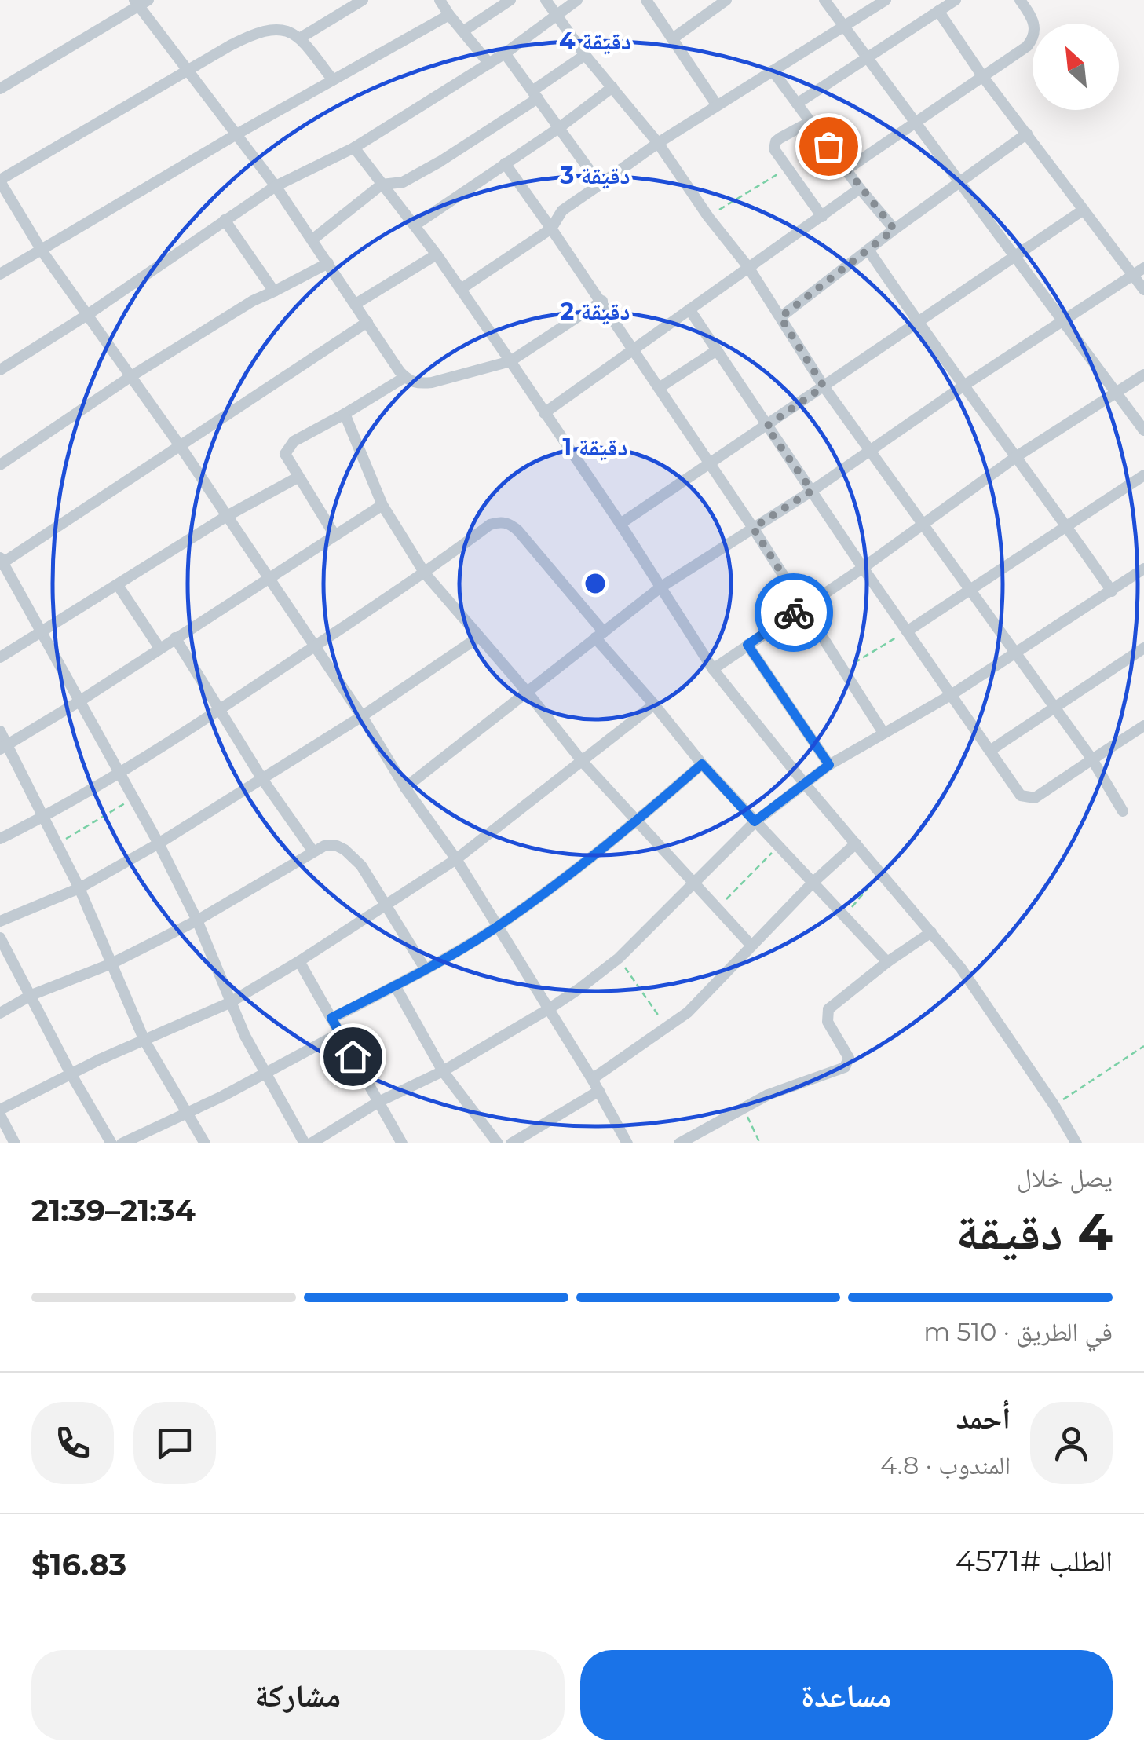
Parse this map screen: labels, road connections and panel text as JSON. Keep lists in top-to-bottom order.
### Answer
{
  "north": "top left",
  "page": {
    "heading": ["4 دقيقة", "يصل خلال", "21:34–21:39"],
    "panel": [
      "أحمد",
      "المندوب · 4.8",
      "الطلب #4571",
      "$16.83"
    ],
    "bar": "في الطريق · 510 m",
    "buttons": ["مساعدة", "مشاركة"]
  },
  "rings": [
    "4 دقيقة",
    "3 دقيقة",
    "2 دقيقة",
    "1 دقيقة"
  ]
}
